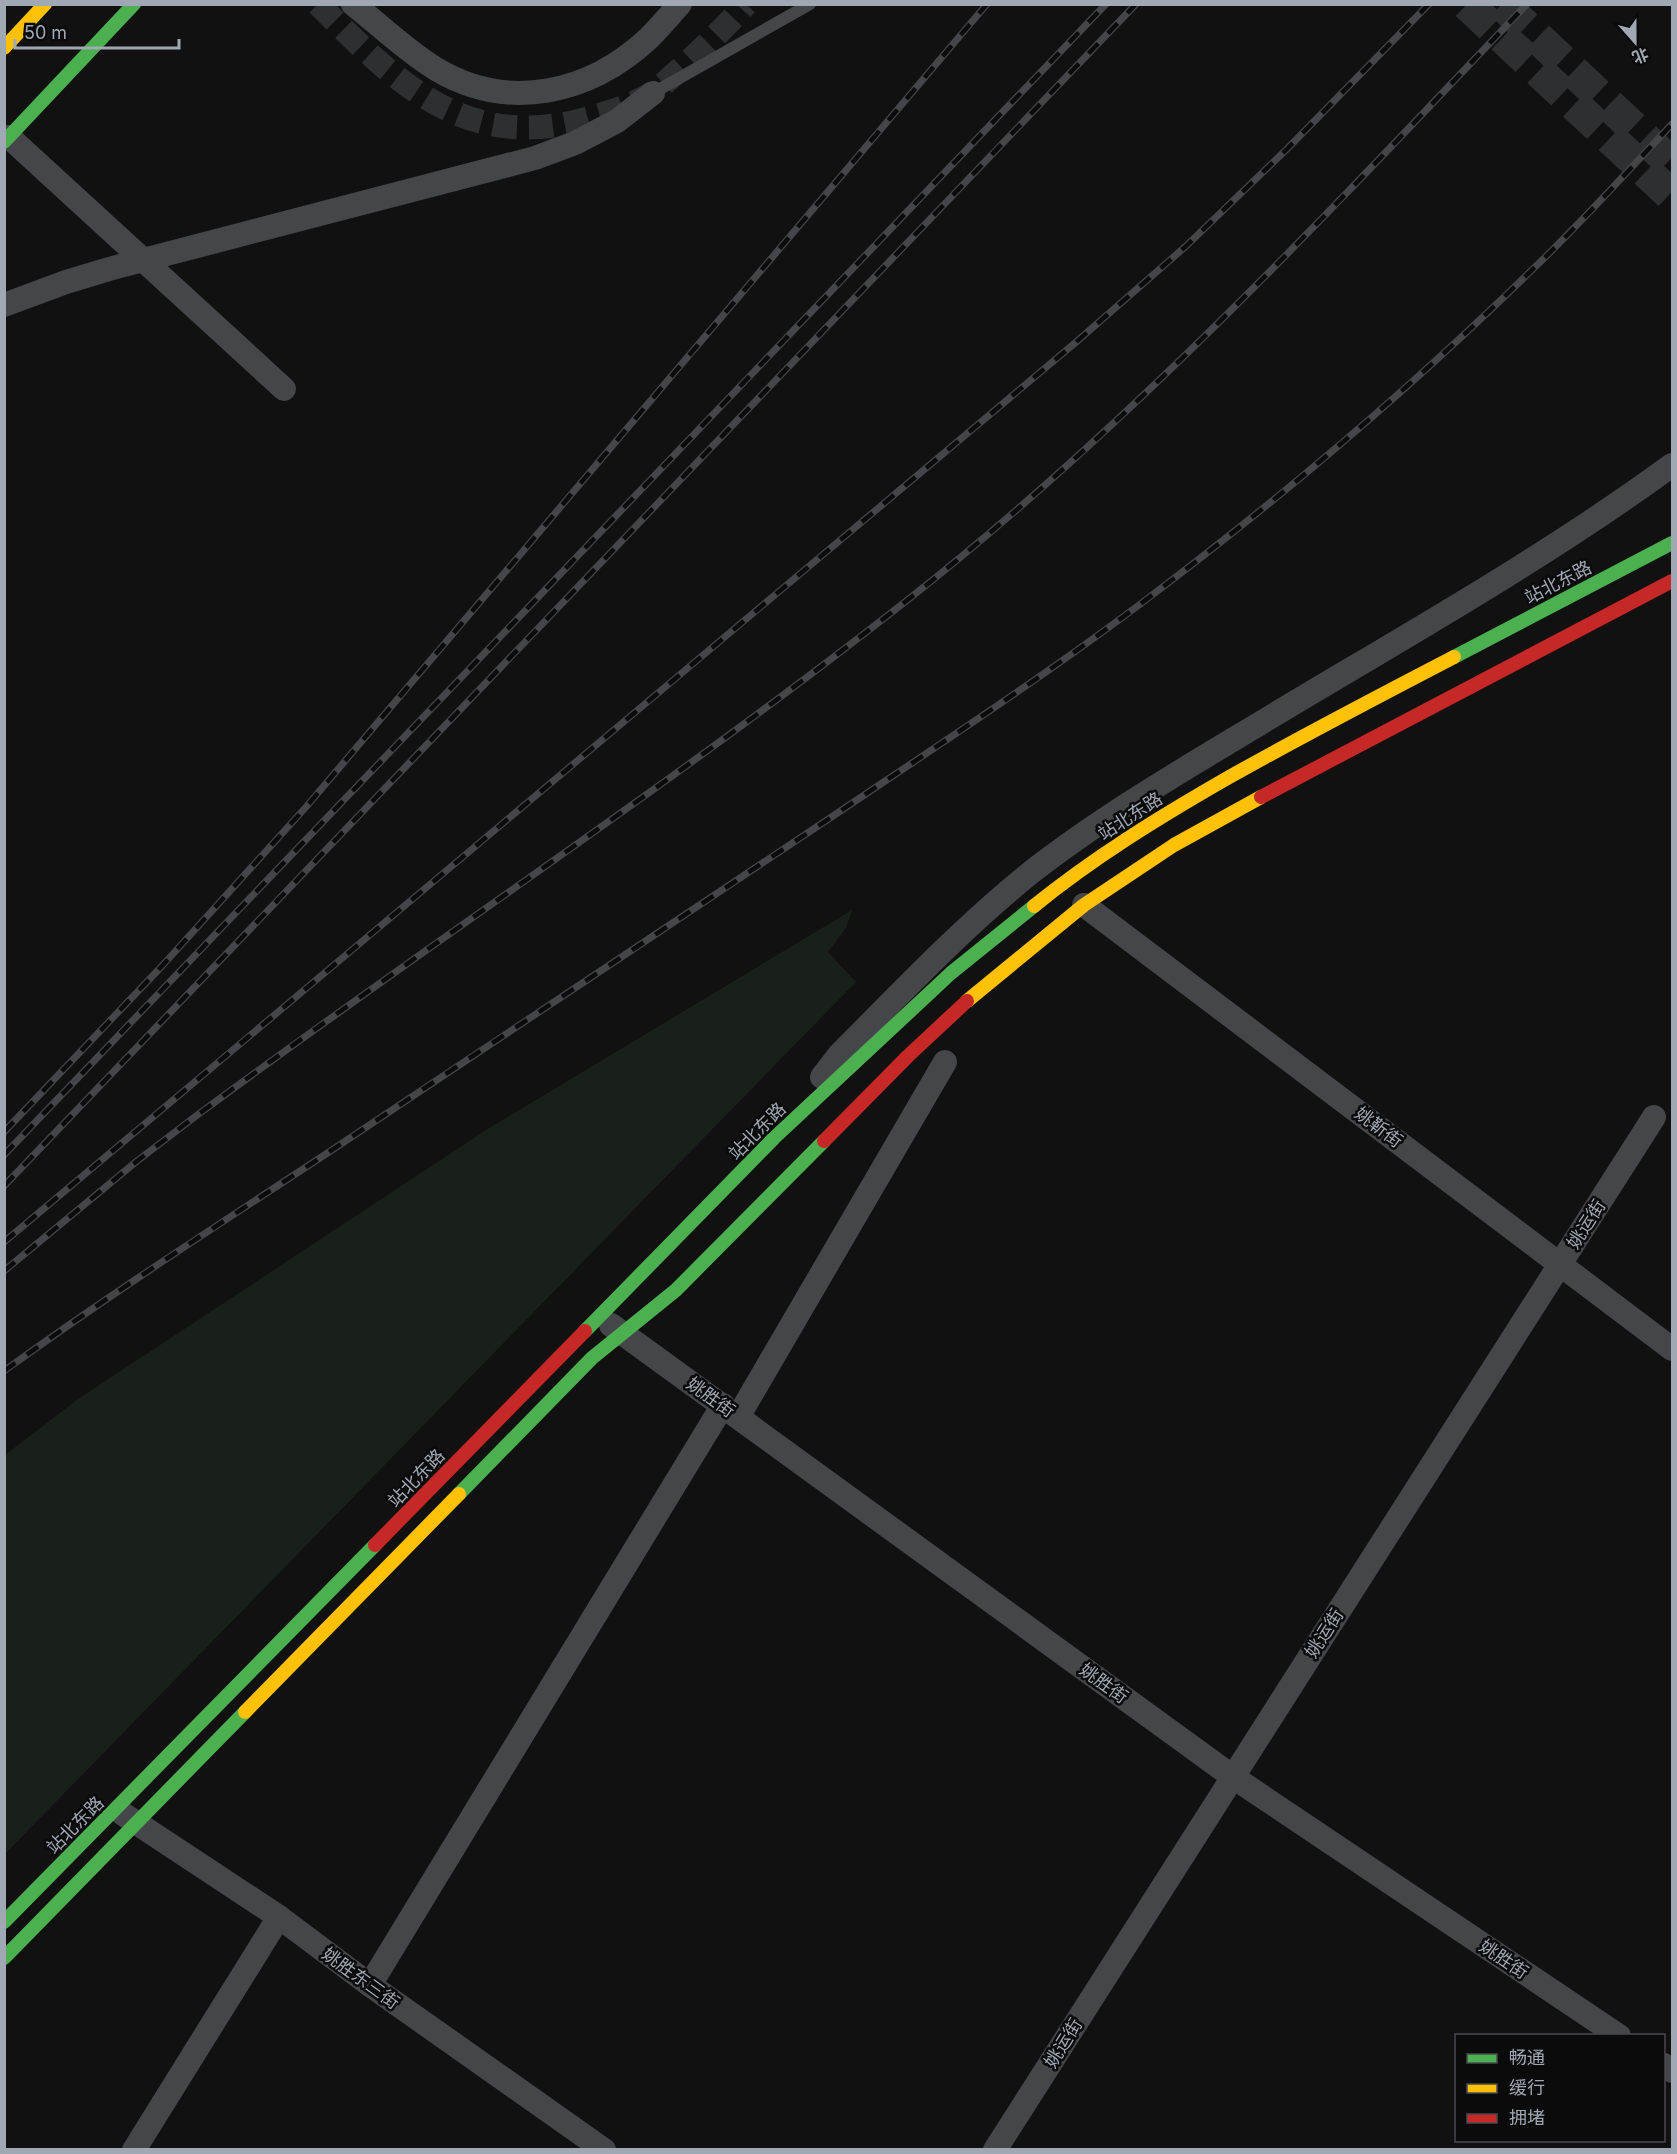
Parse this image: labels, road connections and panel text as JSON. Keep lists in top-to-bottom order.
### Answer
{
  "streets": {
    "main road": ["站北东路"],
    "street": [
      "姚靳街",
      "姚运街",
      "姚胜街",
      "姚胜东三街"
    ]
  },
  "crossings": [
    ["站北东路", "姚胜街"],
    ["站北东路", "姚胜东三街"],
    ["姚靳街", "姚运街"],
    ["姚运街", "姚胜街"]
  ],
  "legend": ["畅通", "缓行", "拥堵"],
  "scale_bar": "50 m",
  "north": "bottom"
}
